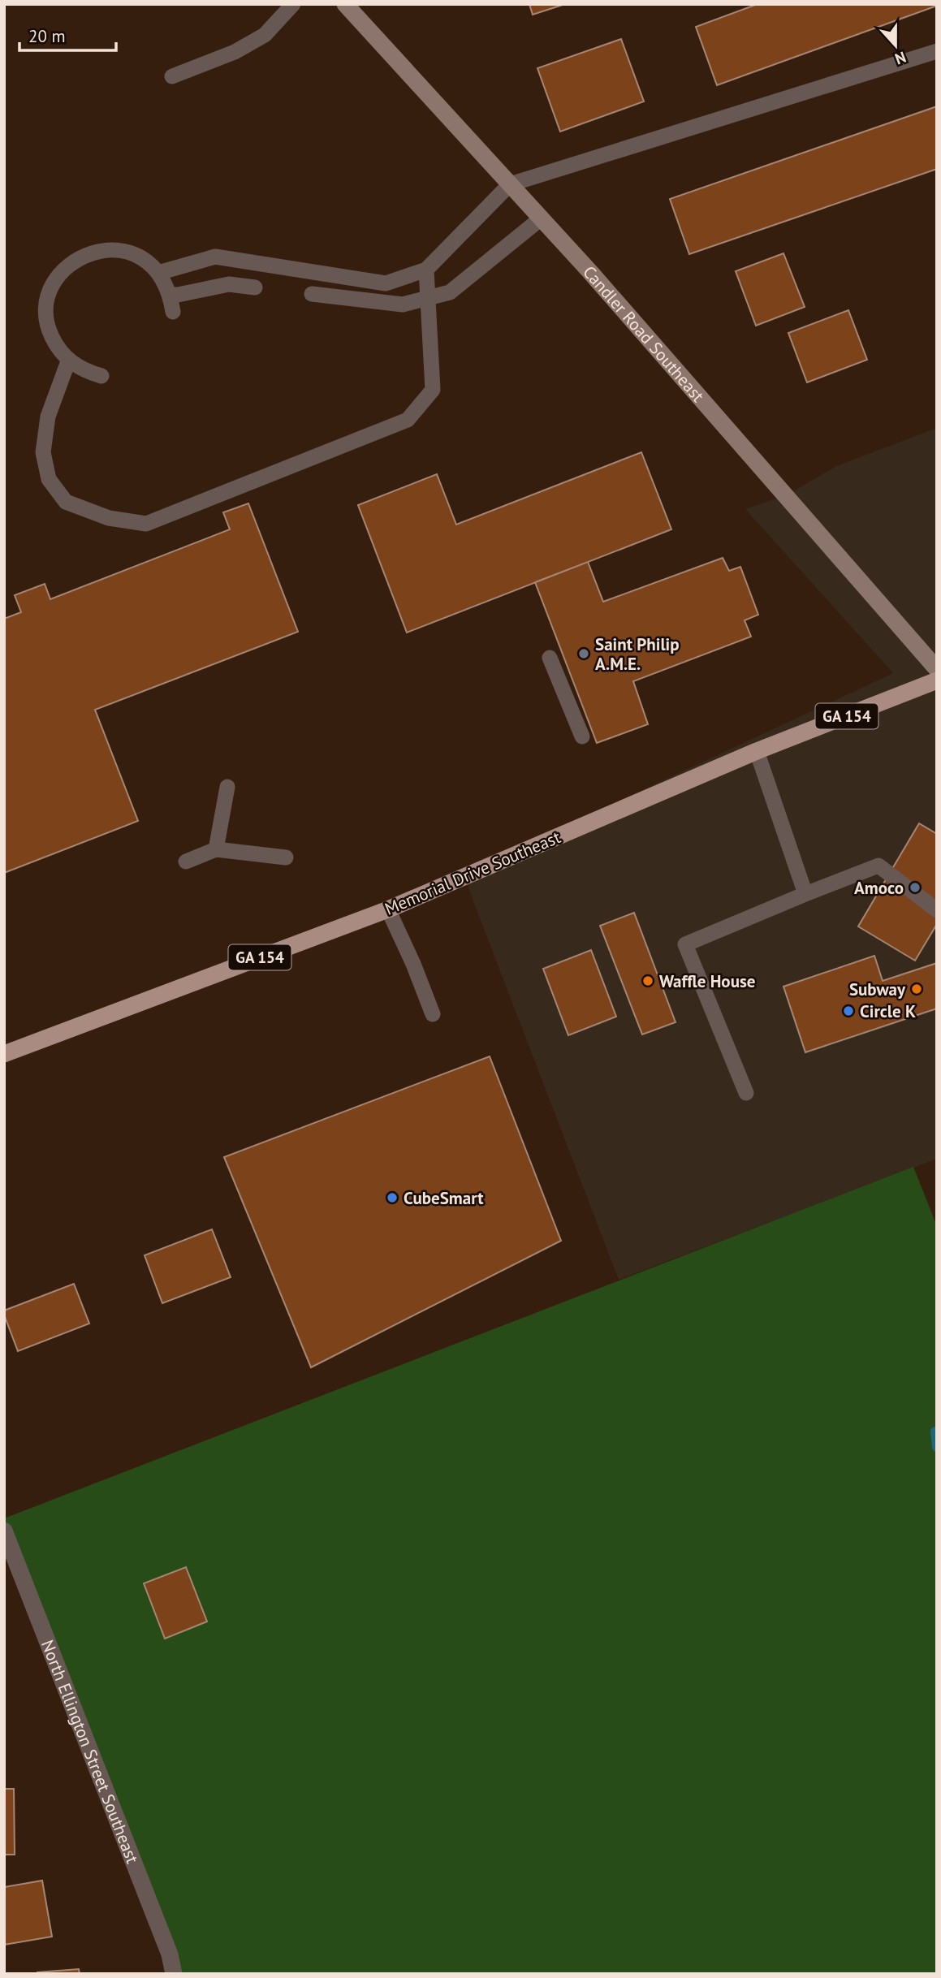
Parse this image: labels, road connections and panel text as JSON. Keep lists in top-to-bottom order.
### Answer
{
  "streets": {
    "main road": ["Candler Road Southeast", "GA 154", "Memorial Drive Southeast"],
    "street": ["North Ellington Street Southeast"]
  },
  "places": [
    "Saint Philip A.M.E.",
    "Amoco",
    "Waffle House",
    "Subway",
    "Circle K",
    "CubeSmart"
  ],
  "scale_bar": "20 m",
  "north": "bottom"
}
